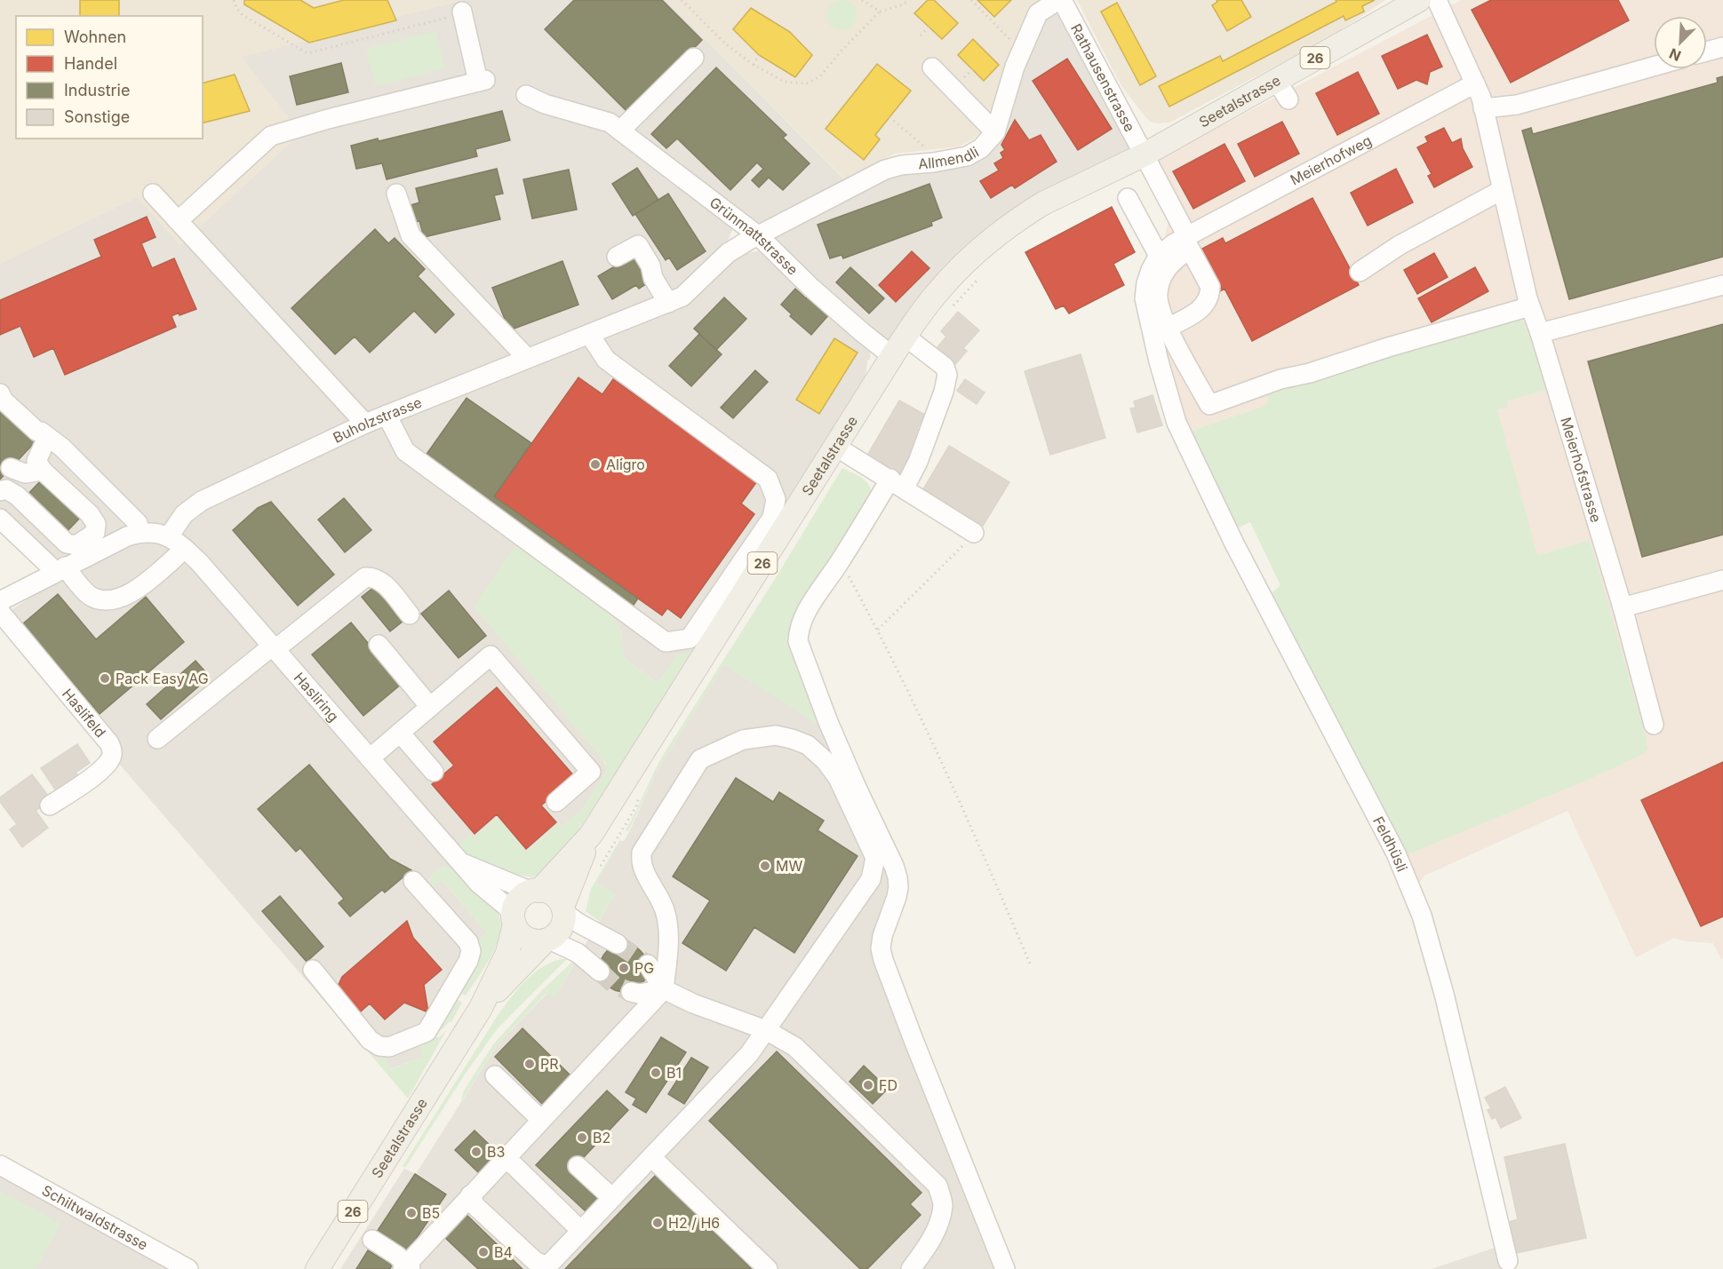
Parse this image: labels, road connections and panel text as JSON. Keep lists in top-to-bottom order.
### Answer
{
  "streets": {
    "main road": ["26", "Seetalstrasse"],
    "street": [
      "Rathausenstrasse",
      "Allmendli",
      "Meierhofweg",
      "Grünmattstrasse",
      "Buholzstrasse",
      "Meierhofstrasse",
      "Hasliring",
      "Haslifeld",
      "Feldhüsli",
      "Schiltwaldstrasse"
    ]
  },
  "crossings": [
    ["Rathausenstrasse", "Seetalstrasse"],
    ["Rathausenstrasse", "Allmendli"],
    ["Seetalstrasse", "Grünmattstrasse"],
    ["Seetalstrasse", "Hasliring"],
    ["Allmendli", "Grünmattstrasse"],
    ["Allmendli", "Buholzstrasse"],
    ["Meierhofweg", "Meierhofstrasse"],
    ["Grünmattstrasse", "Buholzstrasse"],
    ["Buholzstrasse", "Hasliring"]
  ],
  "places": [
    "Aligro",
    "Pack Easy AG",
    "MW",
    "PG",
    "PR",
    "B1",
    "FD",
    "B2",
    "B3",
    "B5",
    "H2 / H6",
    "B4"
  ],
  "legend": [
    "Wohnen",
    "Handel",
    "Industrie",
    "Sonstige"
  ],
  "north": "bottom left"
}
